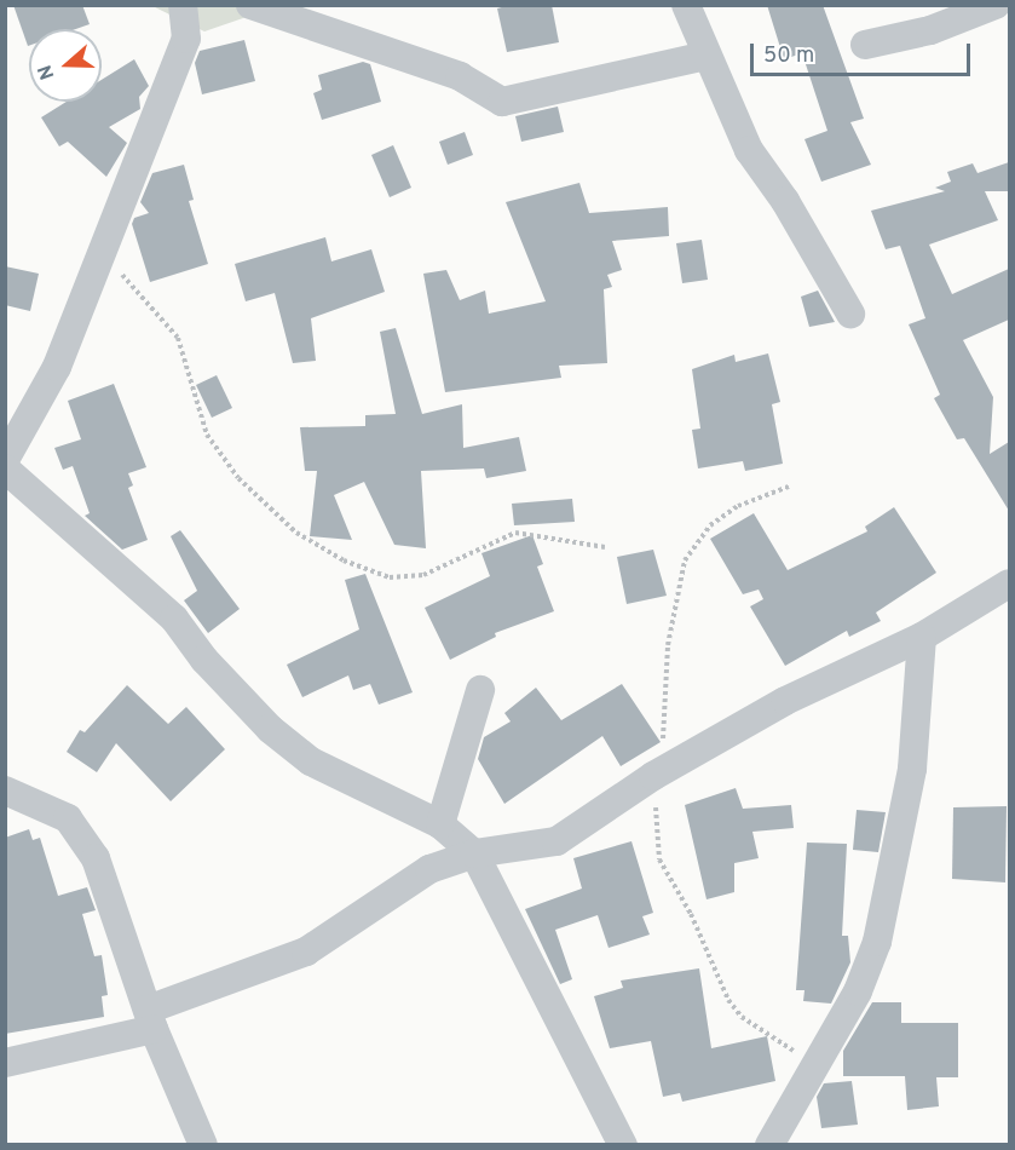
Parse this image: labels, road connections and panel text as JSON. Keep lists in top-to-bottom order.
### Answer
{
  "scale_bar": "50 m",
  "north": "left"
}
